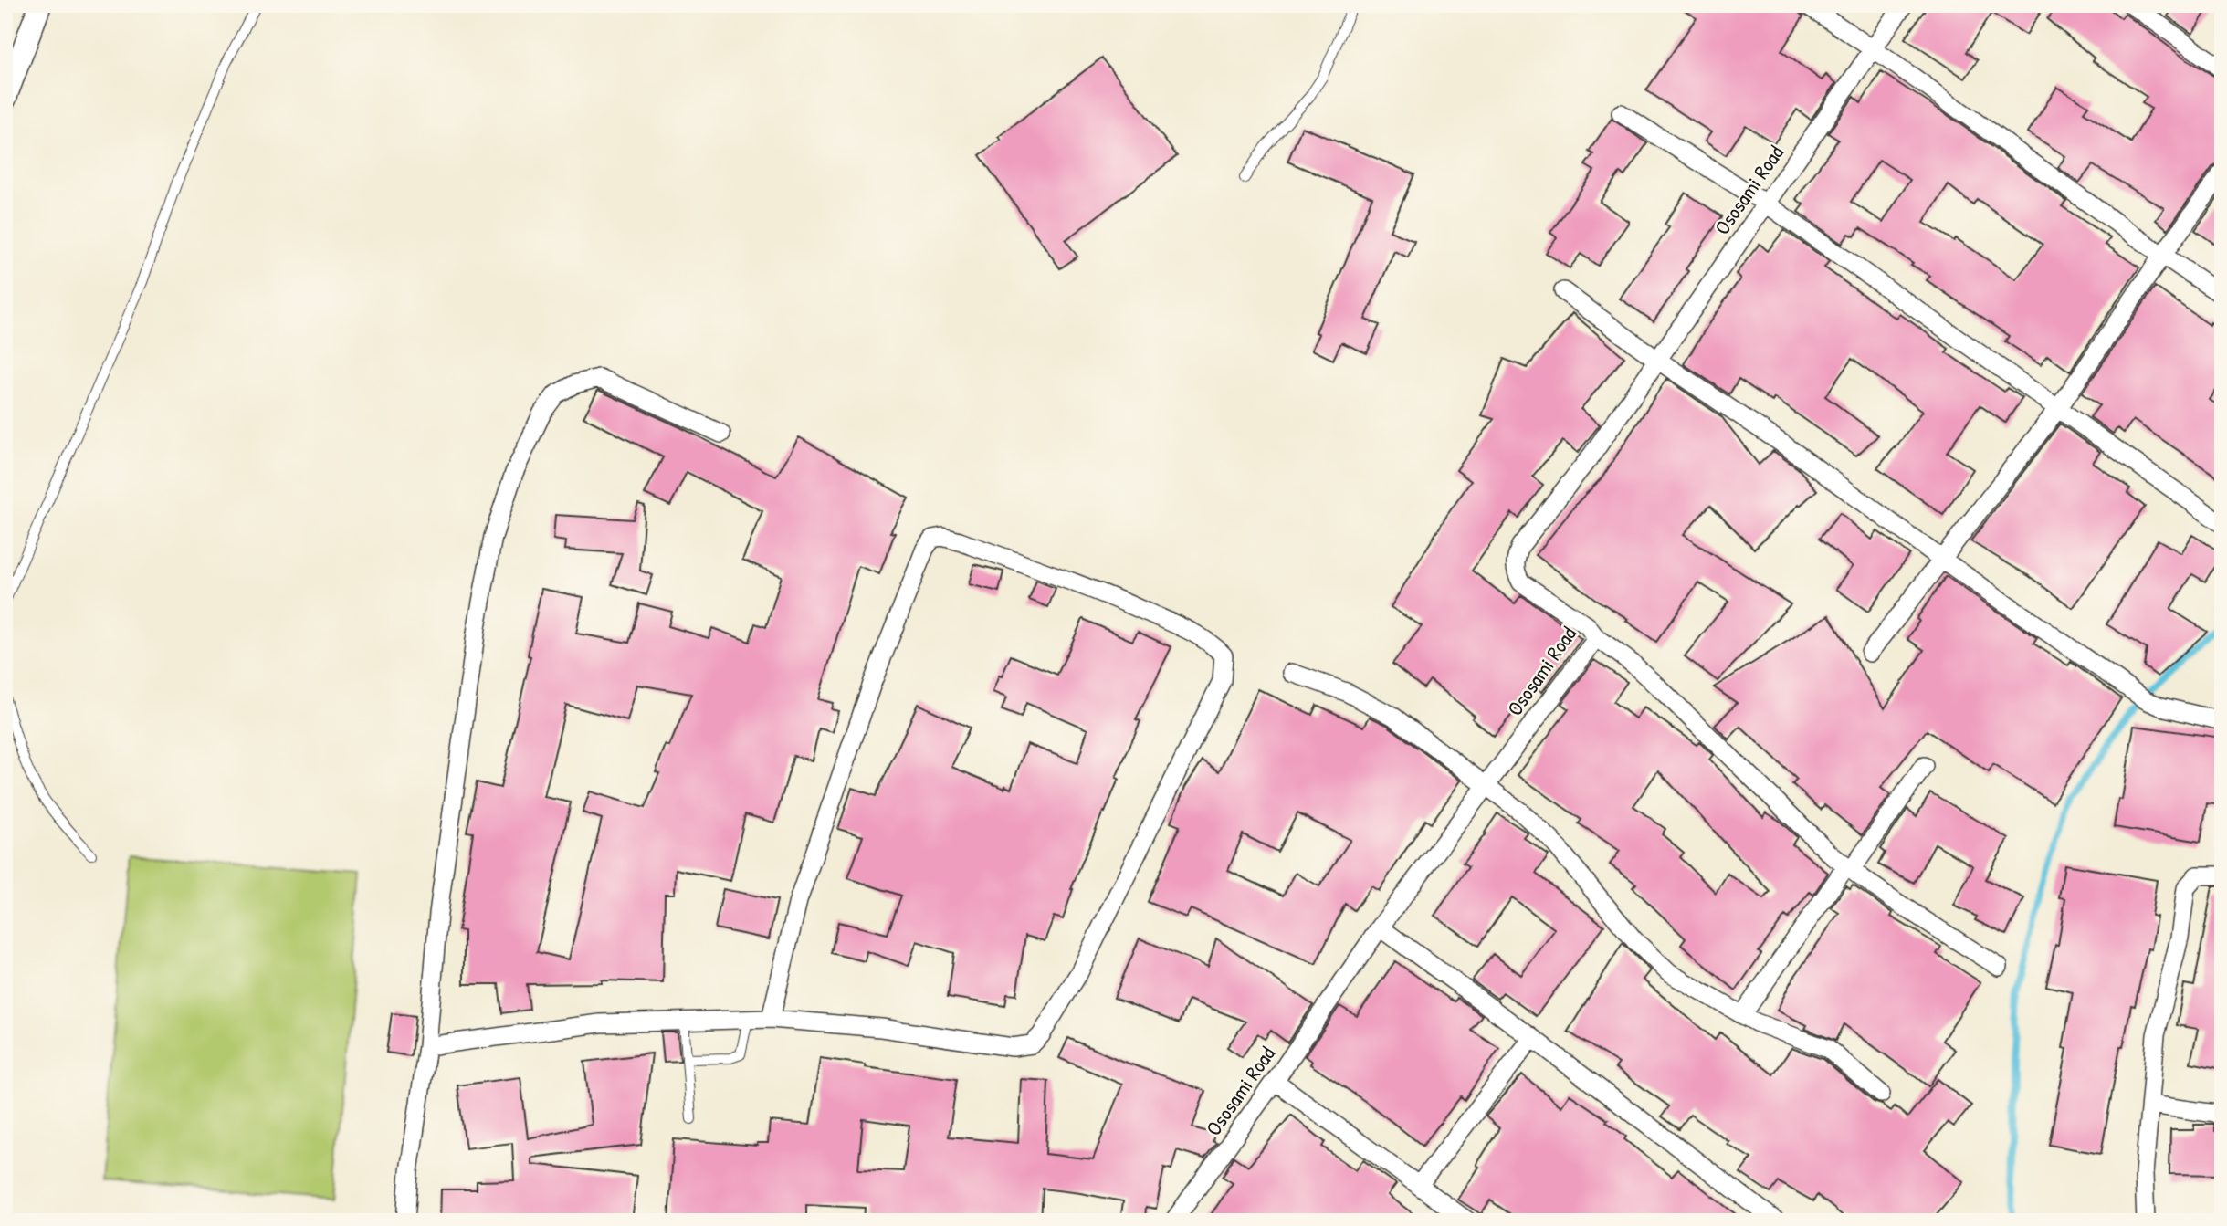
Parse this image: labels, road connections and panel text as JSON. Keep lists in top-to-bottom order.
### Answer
{
  "streets": {
    "street": ["Ososami Road"]
  }
}
